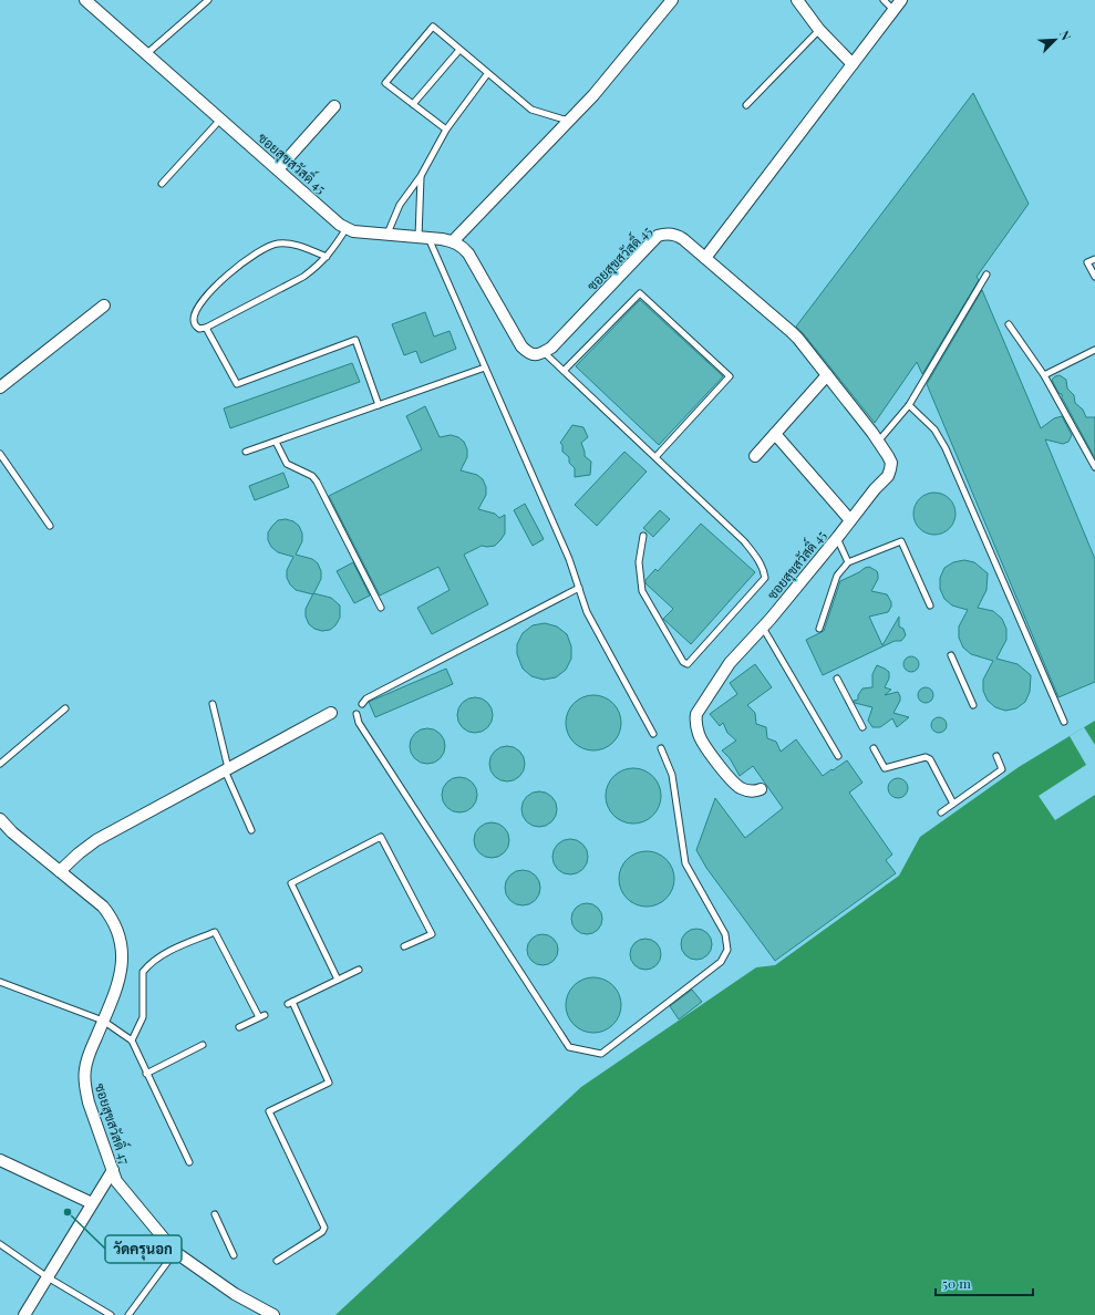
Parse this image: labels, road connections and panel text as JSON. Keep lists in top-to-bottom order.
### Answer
{
  "streets": {
    "street": ["ซอยสุขสวัสดิ์ 45", "ซอยสุขสวัสดิ์ 47"]
  },
  "places": ["วัดครุนอก"],
  "scale_bar": "50 m",
  "north": "top right"
}
